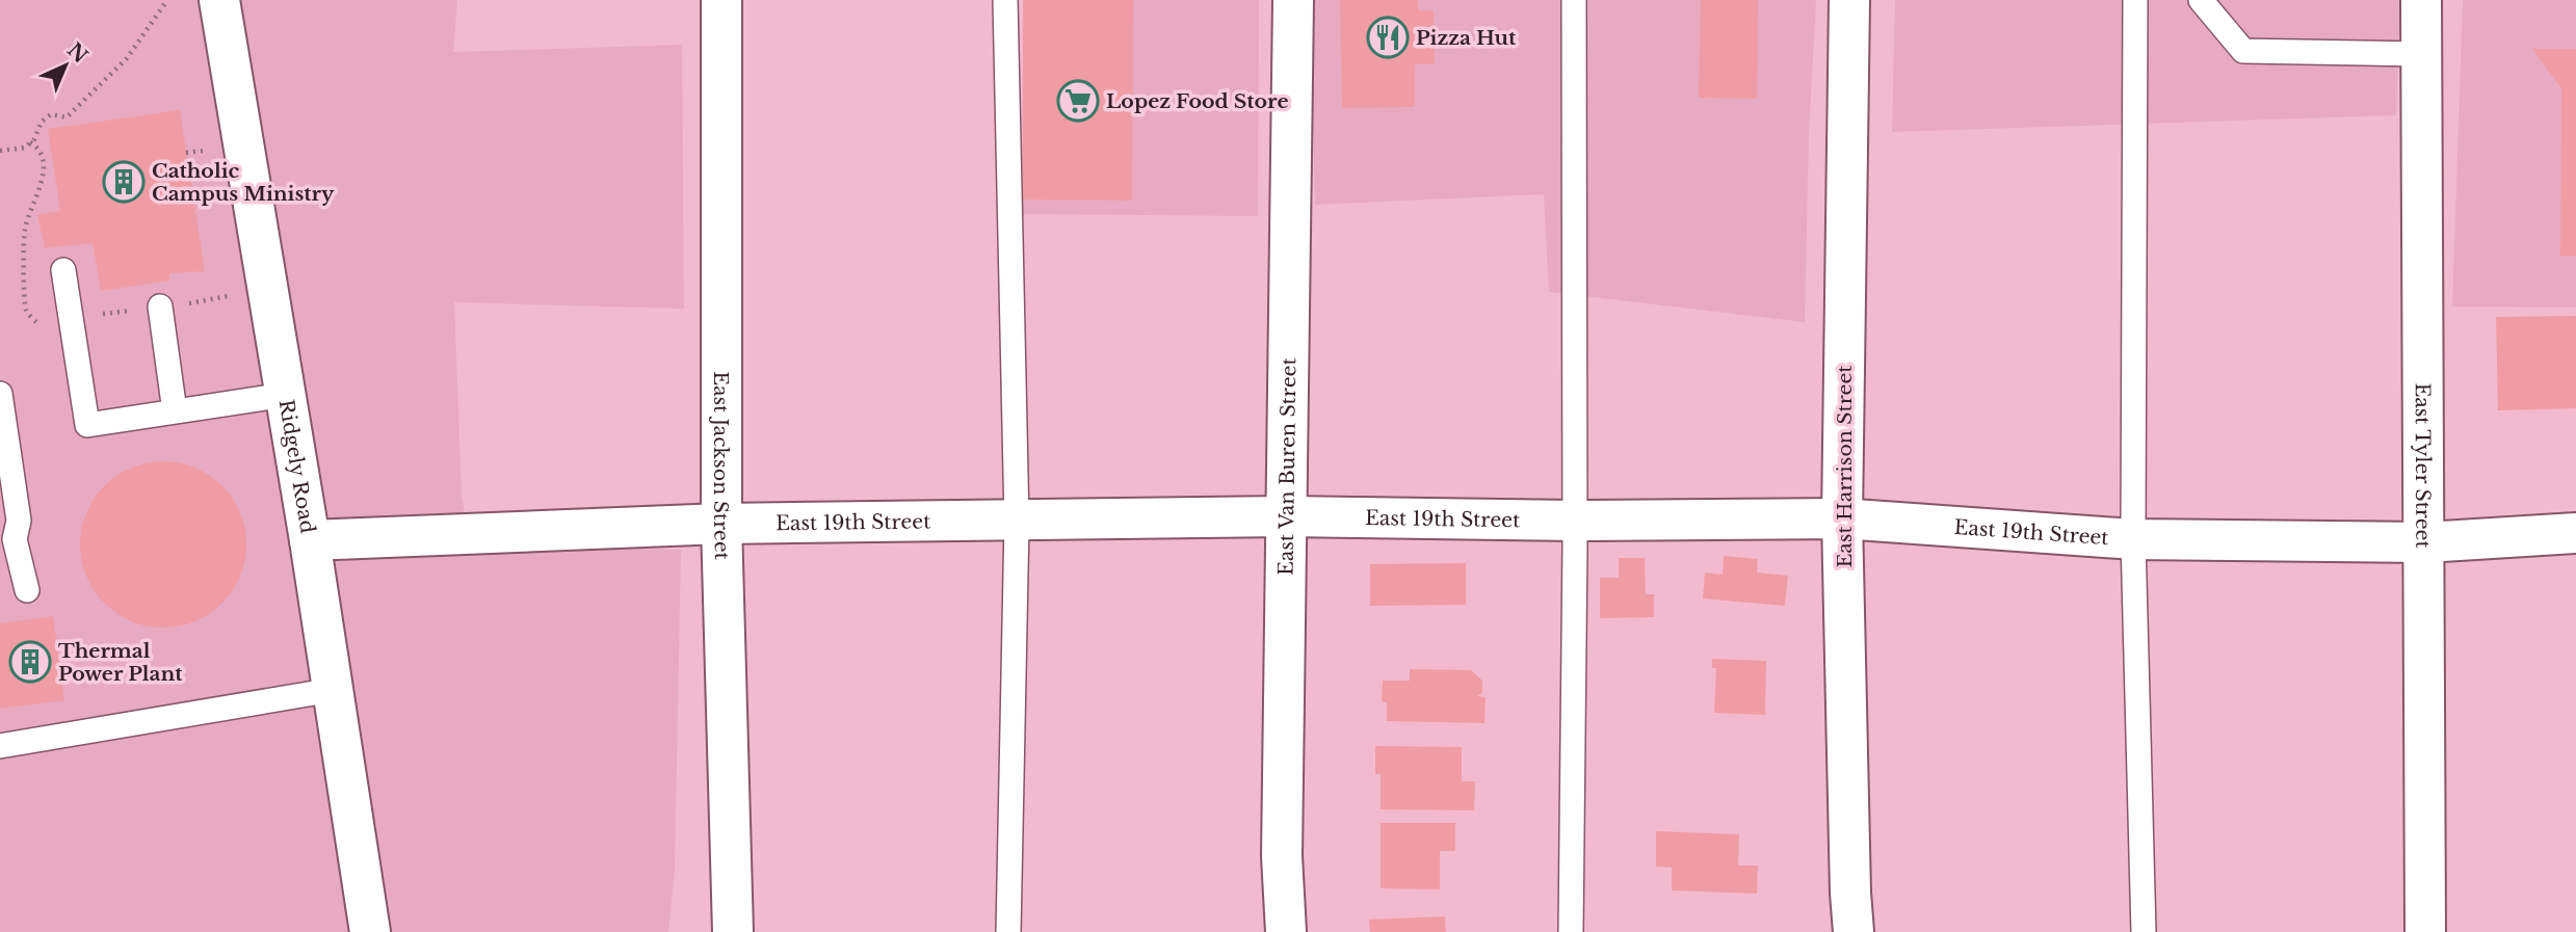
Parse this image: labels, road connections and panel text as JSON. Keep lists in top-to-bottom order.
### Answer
{
  "streets": {
    "street": [
      "Ridgely Road",
      "East Tyler Street",
      "East Jackson Street",
      "East Van Buren Street",
      "East Harrison Street",
      "East 19th Street"
    ]
  },
  "crossings": [
    ["Ridgely Road", "East 19th Street"],
    ["East Tyler Street", "East 19th Street"],
    ["East Jackson Street", "East 19th Street"],
    ["East Van Buren Street", "East 19th Street"],
    ["East Harrison Street", "East 19th Street"]
  ],
  "places": {
    "restaurant": ["Pizza Hut"],
    "supermarket": ["Lopez Food Store"],
    "building": ["Catholic Campus Ministry", "Thermal Power Plant"]
  },
  "north": "top right"
}
